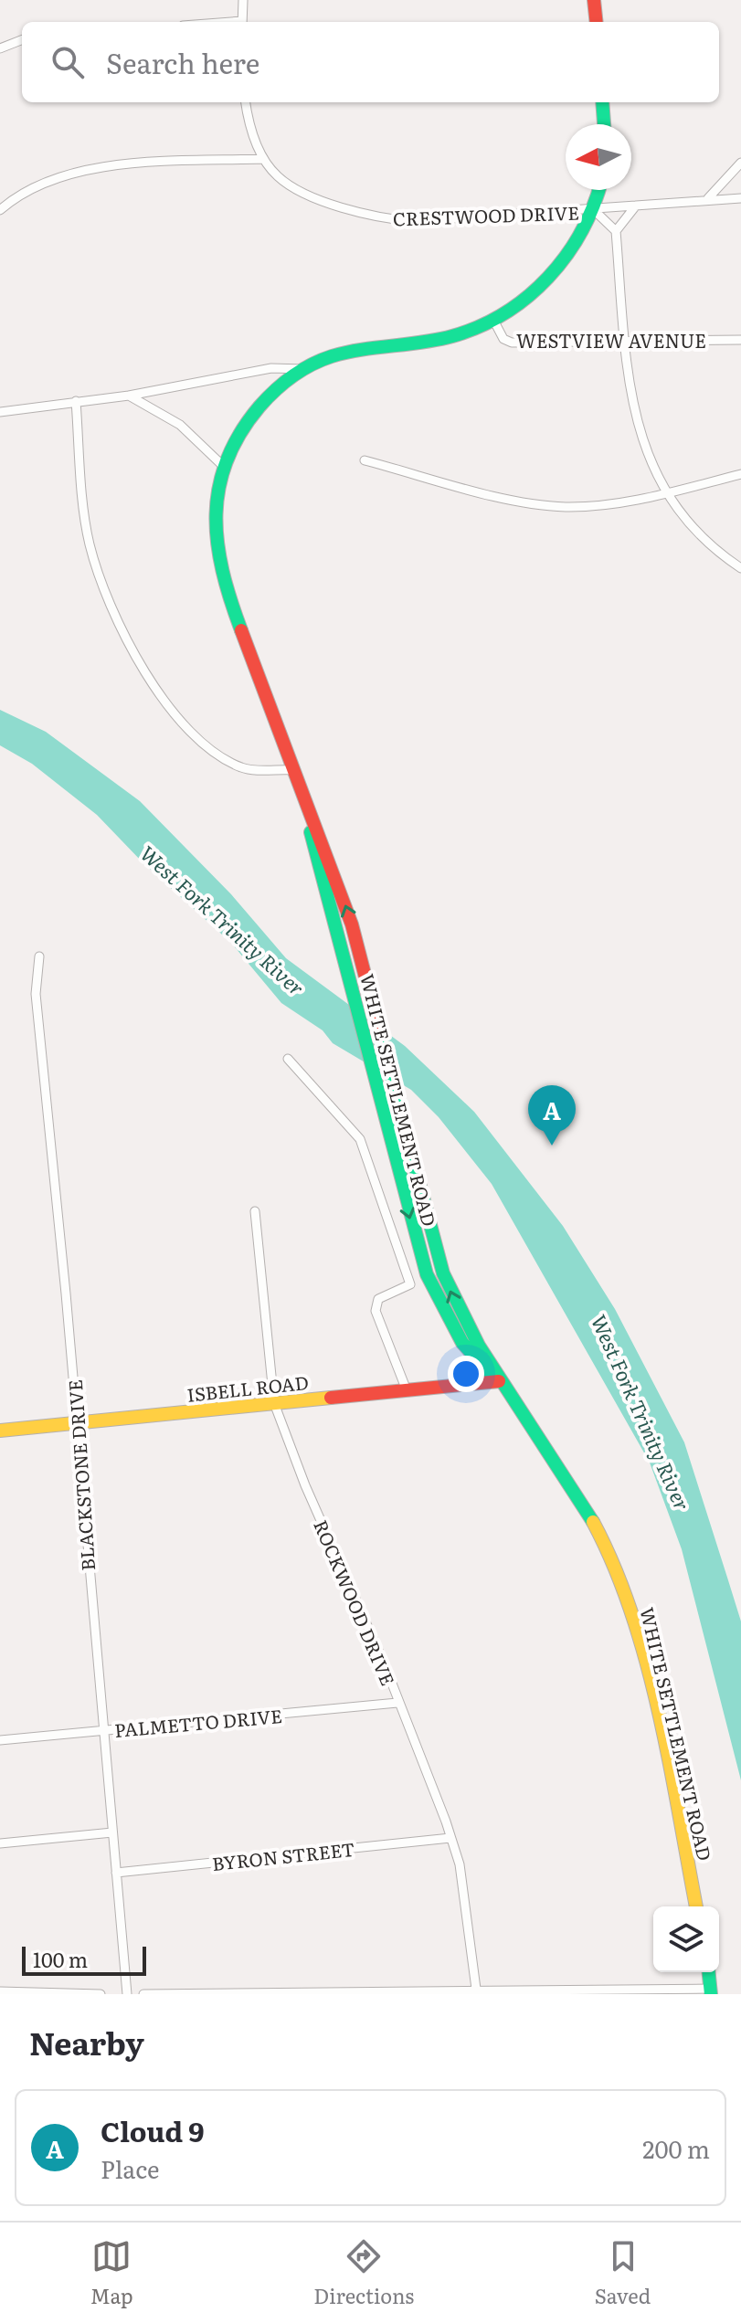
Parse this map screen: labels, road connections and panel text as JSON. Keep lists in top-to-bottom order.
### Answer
{
  "streets": {
    "main road": ["WHITE SETTLEMENT ROAD", "ISBELL ROAD"],
    "street": [
      "CRESTWOOD DRIVE",
      "WESTVIEW AVENUE",
      "BLACKSTONE DRIVE",
      "ROCKWOOD DRIVE",
      "PALMETTO DRIVE",
      "BYRON STREET"
    ]
  },
  "crossings": [
    ["CRESTWOOD DRIVE", "WHITE SETTLEMENT ROAD"],
    ["WESTVIEW AVENUE", "WHITE SETTLEMENT ROAD"],
    ["WHITE SETTLEMENT ROAD", "ISBELL ROAD"],
    ["ISBELL ROAD", "BLACKSTONE DRIVE"],
    ["ISBELL ROAD", "ROCKWOOD DRIVE"],
    ["BLACKSTONE DRIVE", "PALMETTO DRIVE"],
    ["BLACKSTONE DRIVE", "BYRON STREET"],
    ["ROCKWOOD DRIVE", "PALMETTO DRIVE"],
    ["ROCKWOOD DRIVE", "BYRON STREET"]
  ],
  "water": ["West Fork Trinity River"],
  "scale_bar": "100 m",
  "north": "left",
  "page": {
    "search": "Search here",
    "pins": "A",
    "scale": "100 m",
    "heading": "Nearby",
    "list": [
      {
        "mark": "A",
        "name": "Cloud 9",
        "note": "Place",
        "value": "200 m"
      }
    ],
    "nav": ["Map", "Directions", "Saved"]
  }
}
